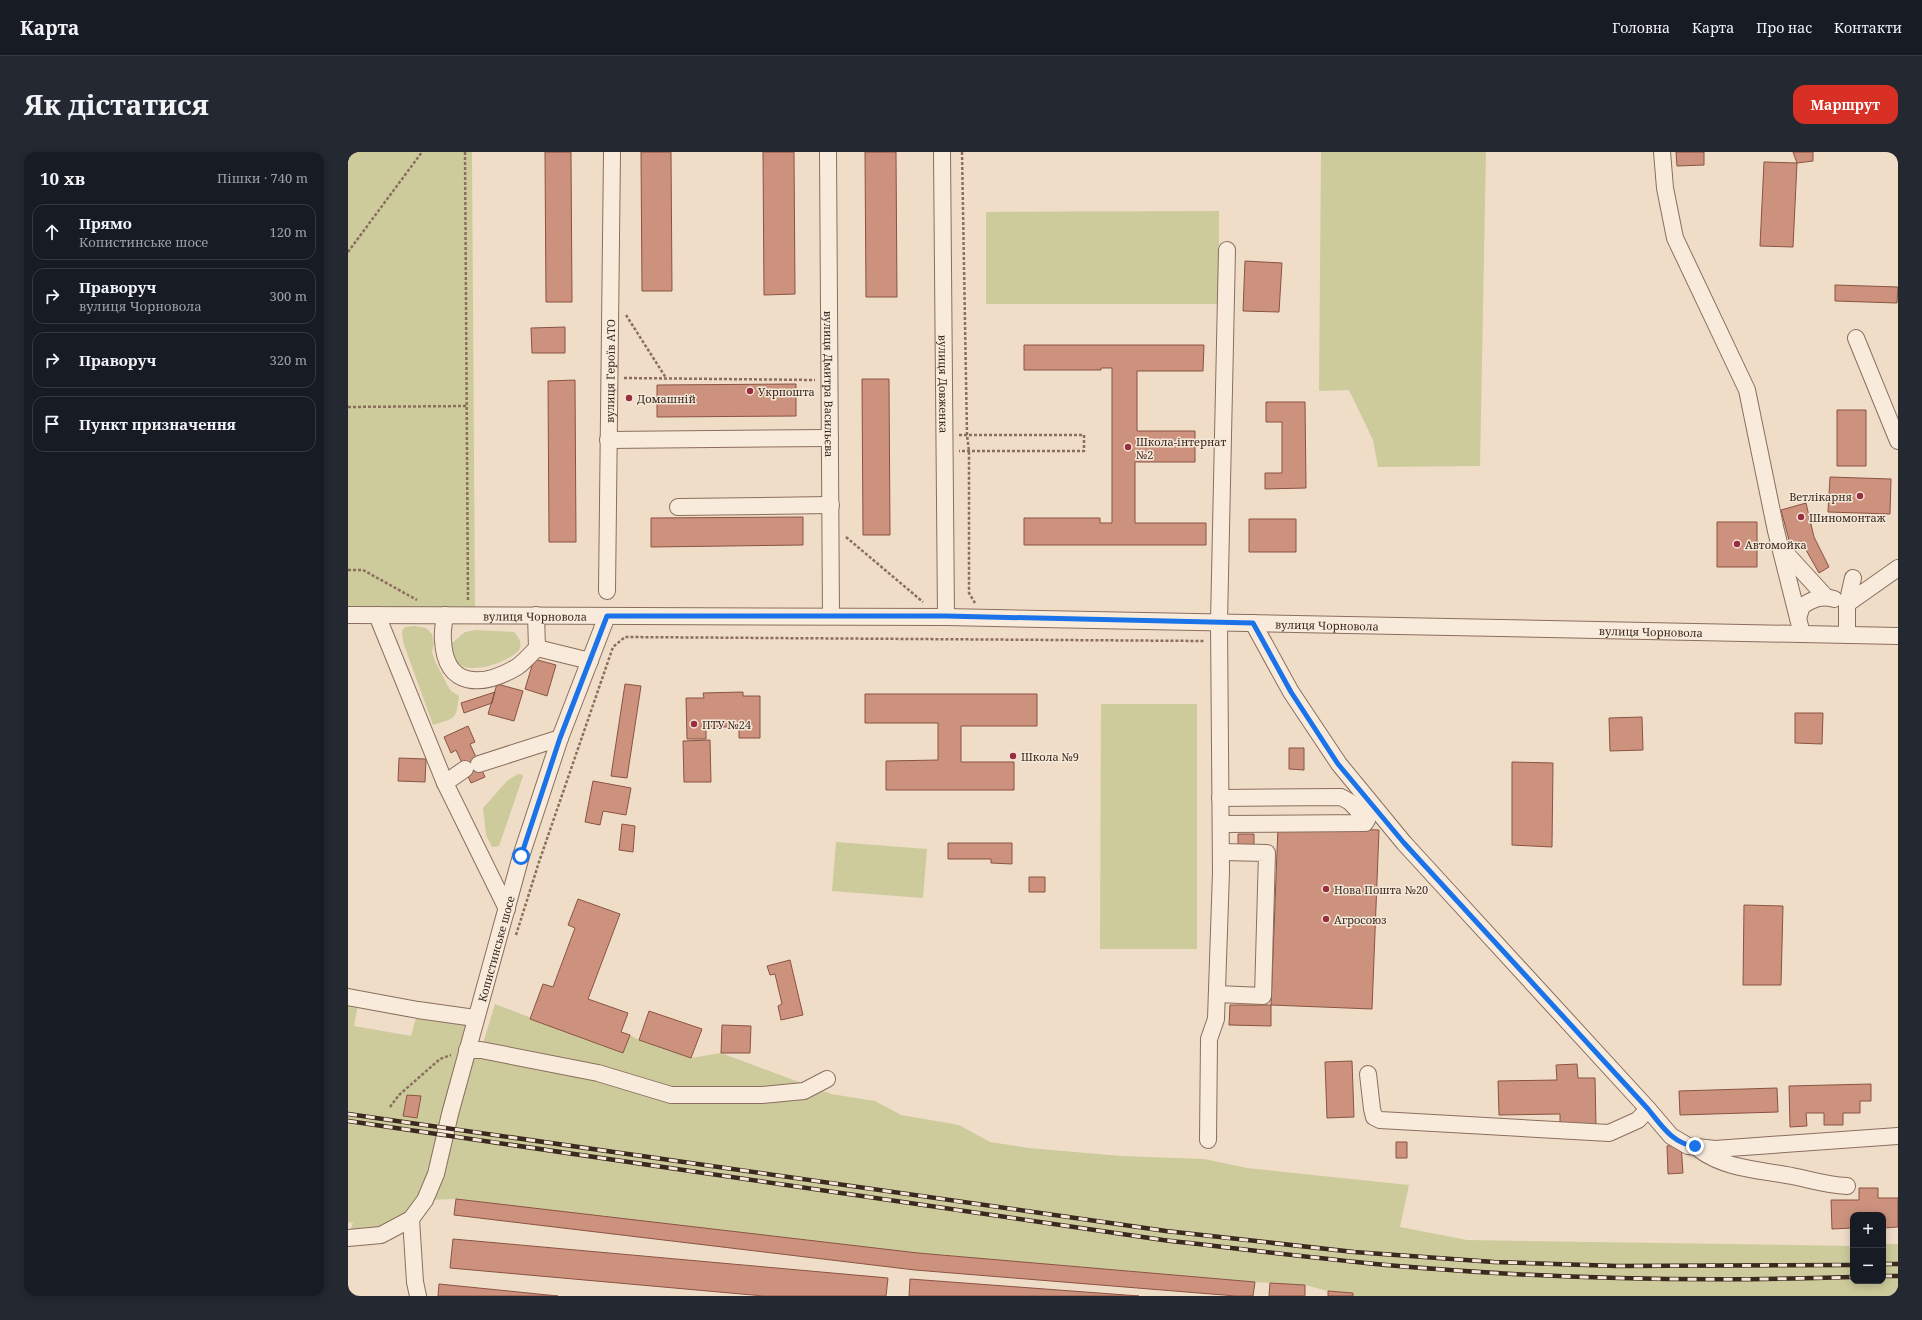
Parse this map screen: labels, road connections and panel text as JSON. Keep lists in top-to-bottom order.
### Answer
{
  "streets": {
    "street": [
      "вулиця Героїв АТО",
      "вулиця Дмитра Васильєва",
      "вулиця Довженка",
      "вулиця Чорновола",
      "Копистинське шосе"
    ]
  },
  "crossings": [
    ["вулиця Дмитра Васильєва", "вулиця Чорновола"],
    ["вулиця Довженка", "вулиця Чорновола"],
    ["вулиця Чорновола", "Копистинське шосе"]
  ],
  "places": [
    "Укрпошта",
    "Домашній",
    "Школа-інтернат №2",
    "Ветлікарня",
    "Шиномонтаж",
    "Автомойка",
    "ПТУ №24",
    "Школа №9",
    "Нова Пошта №20",
    "Агросоюз"
  ],
  "page": {
    "header": "Карта",
    "nav": [
      "Головна",
      "Карта",
      "Про нас",
      "Контакти"
    ],
    "title": "Як дістатися",
    "buttons": "Маршрут",
    "heading": ["10 хв", "Пішки · 740 m"],
    "list": [
      ["Прямо", "Копистинське шосе", "120 m"],
      ["Праворуч", "вулиця Чорновола", "300 m"],
      ["Праворуч", "320 m"],
      "Пункт призначення"
    ],
    "map_buttons": ["+", "−"]
  }
}
